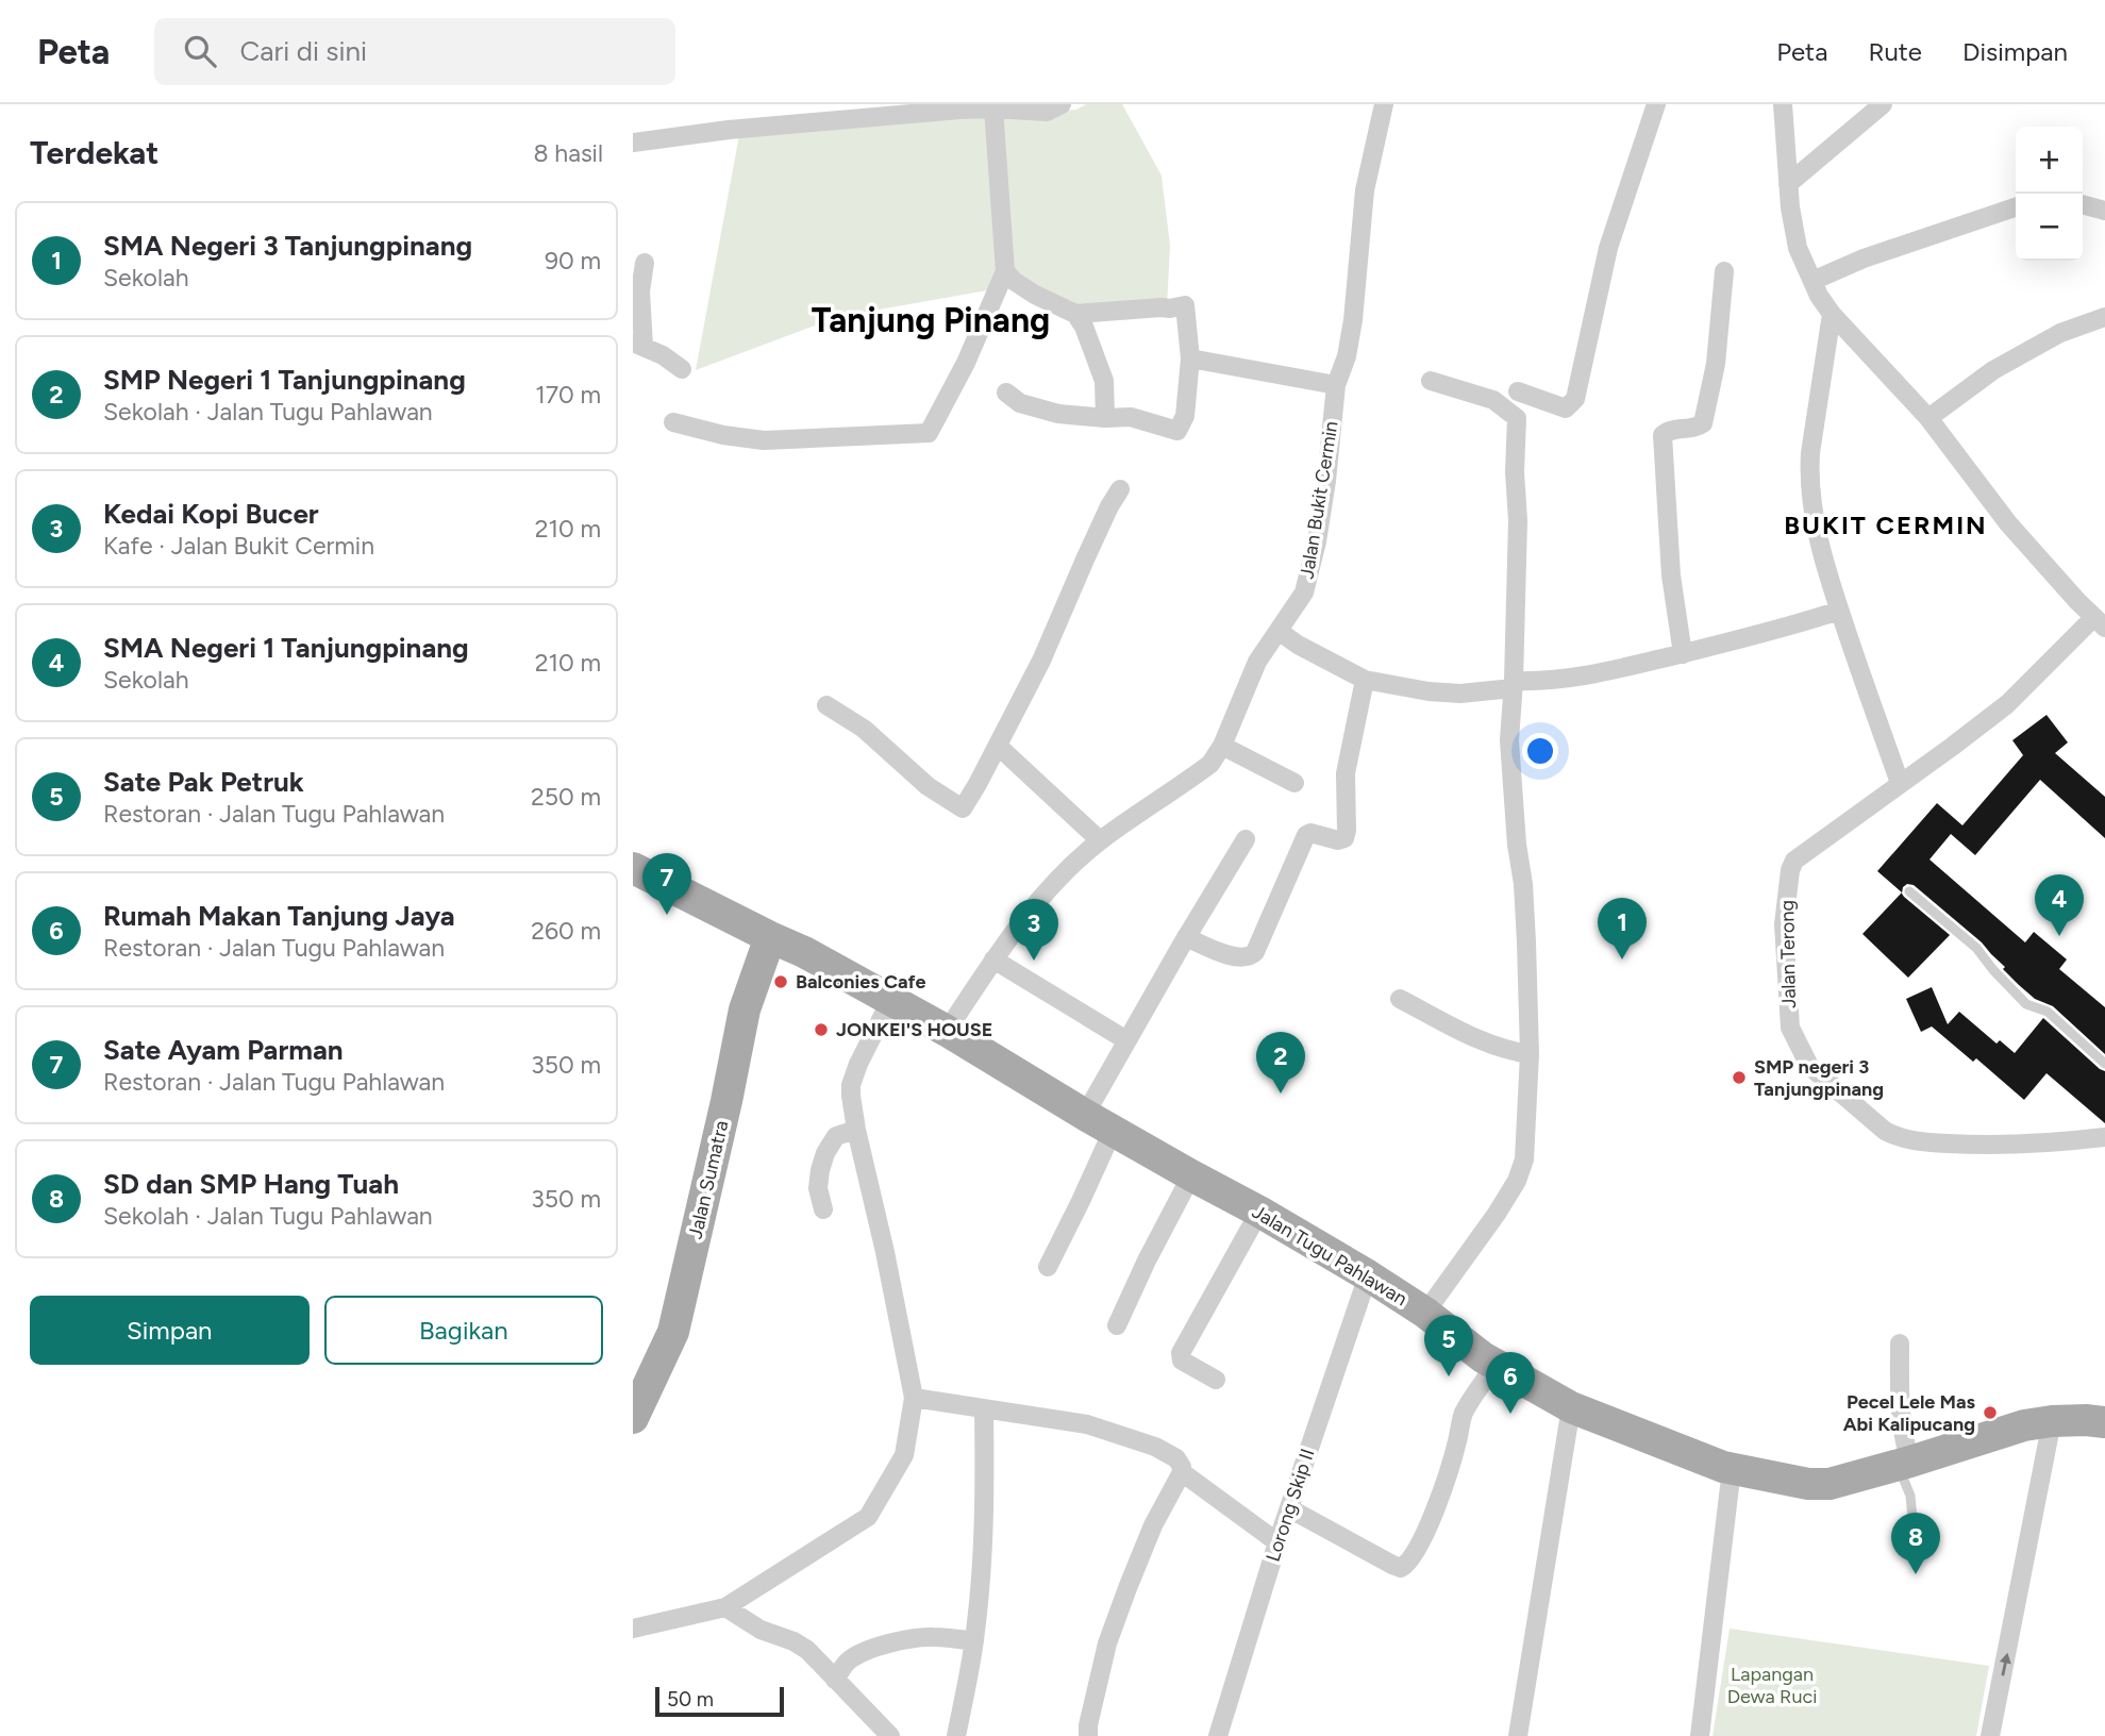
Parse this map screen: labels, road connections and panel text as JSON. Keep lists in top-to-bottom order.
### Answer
{
  "streets": {
    "main road": ["Jalan Sumatra", "Jalan Tugu Pahlawan"],
    "street": ["Jalan Bukit Cermin", "Jalan Terong", "Lorong Skip II"]
  },
  "crossings": [
    ["Jalan Bukit Cermin", "Jalan Tugu Pahlawan"],
    ["Jalan Sumatra", "Jalan Tugu Pahlawan"],
    ["Jalan Tugu Pahlawan", "Lorong Skip II"]
  ],
  "districts": ["Tanjung Pinang", "BUKIT CERMIN"],
  "parks": ["Lapangan Dewa Ruci"],
  "places": [
    "Balconies Cafe",
    "JONKEI'S HOUSE",
    "SMP negeri 3 Tanjungpinang",
    "Pecel Lele Mas Abi Kalipucang"
  ],
  "scale_bar": "50 m",
  "page": {
    "header": "Peta",
    "search": "Cari di sini",
    "nav": ["Peta", "Rute", "Disimpan"],
    "heading": ["Terdekat", "8 hasil"],
    "map_buttons": ["+", "−"],
    "list": [
      {
        "mark": "1",
        "name": "SMA Negeri 3 Tanjungpinang",
        "note": "Sekolah",
        "value": "90 m"
      },
      {
        "mark": "2",
        "name": "SMP Negeri 1 Tanjungpinang",
        "note": "Sekolah · Jalan Tugu Pahlawan",
        "value": "170 m"
      },
      {
        "mark": "3",
        "name": "Kedai Kopi Bucer",
        "note": "Kafe · Jalan Bukit Cermin",
        "value": "210 m"
      },
      {
        "mark": "4",
        "name": "SMA Negeri 1 Tanjungpinang",
        "note": "Sekolah",
        "value": "210 m"
      },
      {
        "mark": "5",
        "name": "Sate Pak Petruk",
        "note": "Restoran · Jalan Tugu Pahlawan",
        "value": "250 m"
      },
      {
        "mark": "6",
        "name": "Rumah Makan Tanjung Jaya",
        "note": "Restoran · Jalan Tugu Pahlawan",
        "value": "260 m"
      },
      {
        "mark": "7",
        "name": "Sate Ayam Parman",
        "note": "Restoran · Jalan Tugu Pahlawan",
        "value": "350 m"
      },
      {
        "mark": "8",
        "name": "SD dan SMP Hang Tuah",
        "note": "Sekolah · Jalan Tugu Pahlawan",
        "value": "350 m"
      }
    ],
    "pins": [
      "7",
      "4",
      "1",
      "3",
      "2",
      "5",
      "6",
      "8"
    ],
    "buttons": ["Simpan", "Bagikan"],
    "scale": "50 m"
  }
}
